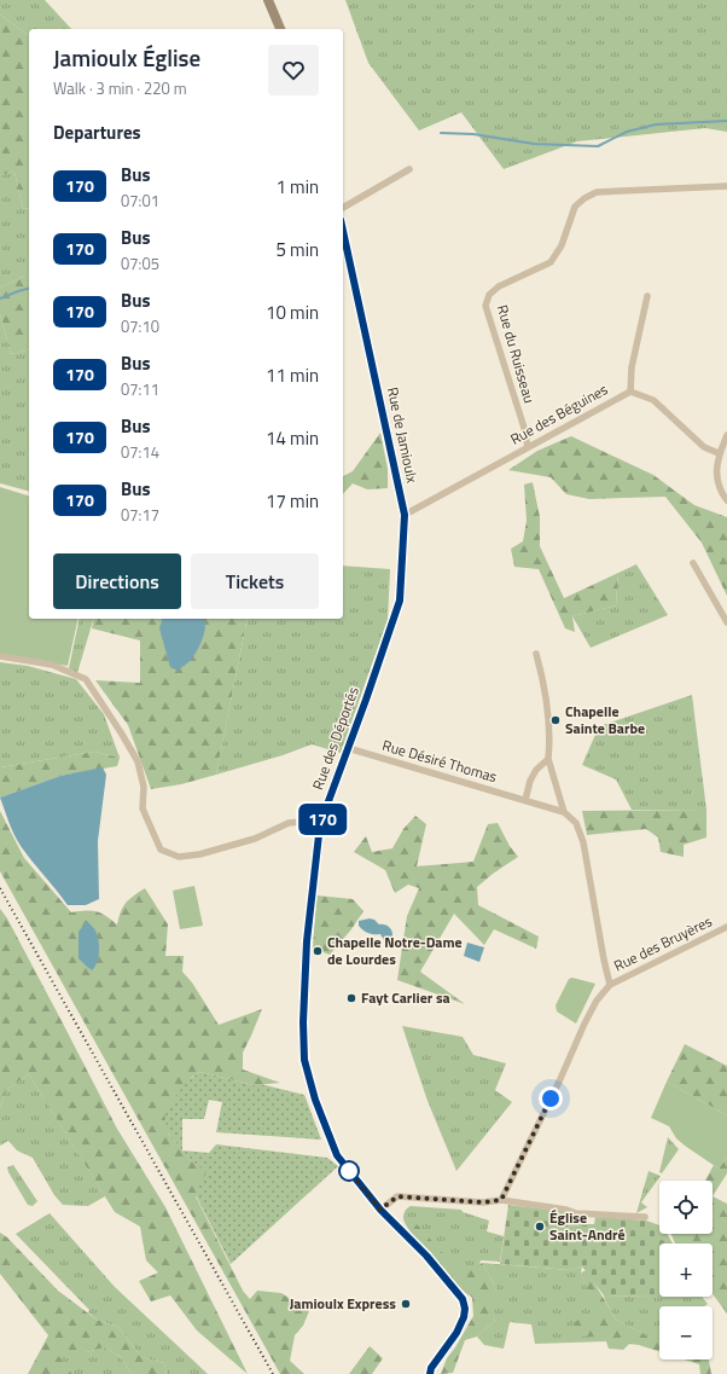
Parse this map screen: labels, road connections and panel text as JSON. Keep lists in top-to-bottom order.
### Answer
{
  "streets": {
    "street": [
      "Rue du Ruisseau",
      "Rue des Béguines",
      "Rue de Jamioulx",
      "Rue des Déportés",
      "Rue Désiré Thomas",
      "Rue des Bruyères"
    ]
  },
  "crossings": [
    ["Rue du Ruisseau", "Rue des Béguines"],
    ["Rue des Béguines", "Rue de Jamioulx"],
    ["Rue de Jamioulx", "Rue des Déportés"],
    ["Rue des Déportés", "Rue Désiré Thomas"]
  ],
  "places": [
    "Chapelle Sainte Barbe",
    "Chapelle Notre-Dame de Lourdes",
    "Fayt Carlier sa",
    "Église Saint-André",
    "Jamioulx Express"
  ],
  "lines": ["bus line 170"],
  "page": {
    "on_map": "170",
    "heading": [
      ["Jamioulx Église", "Walk · 3 min · 220 m"],
      "Departures"
    ],
    "list": [
      {
        "mark": "170",
        "name": "Bus",
        "note": "07:01",
        "value": "1 min"
      },
      {
        "mark": "170",
        "name": "Bus",
        "note": "07:05",
        "value": "5 min"
      },
      {
        "mark": "170",
        "name": "Bus",
        "note": "07:10",
        "value": "10 min"
      },
      {
        "mark": "170",
        "name": "Bus",
        "note": "07:11",
        "value": "11 min"
      },
      {
        "mark": "170",
        "name": "Bus",
        "note": "07:14",
        "value": "14 min"
      },
      {
        "mark": "170",
        "name": "Bus",
        "note": "07:17",
        "value": "17 min"
      }
    ],
    "buttons": ["Directions", "Tickets"],
    "map_buttons": ["+", "−"]
  }
}
